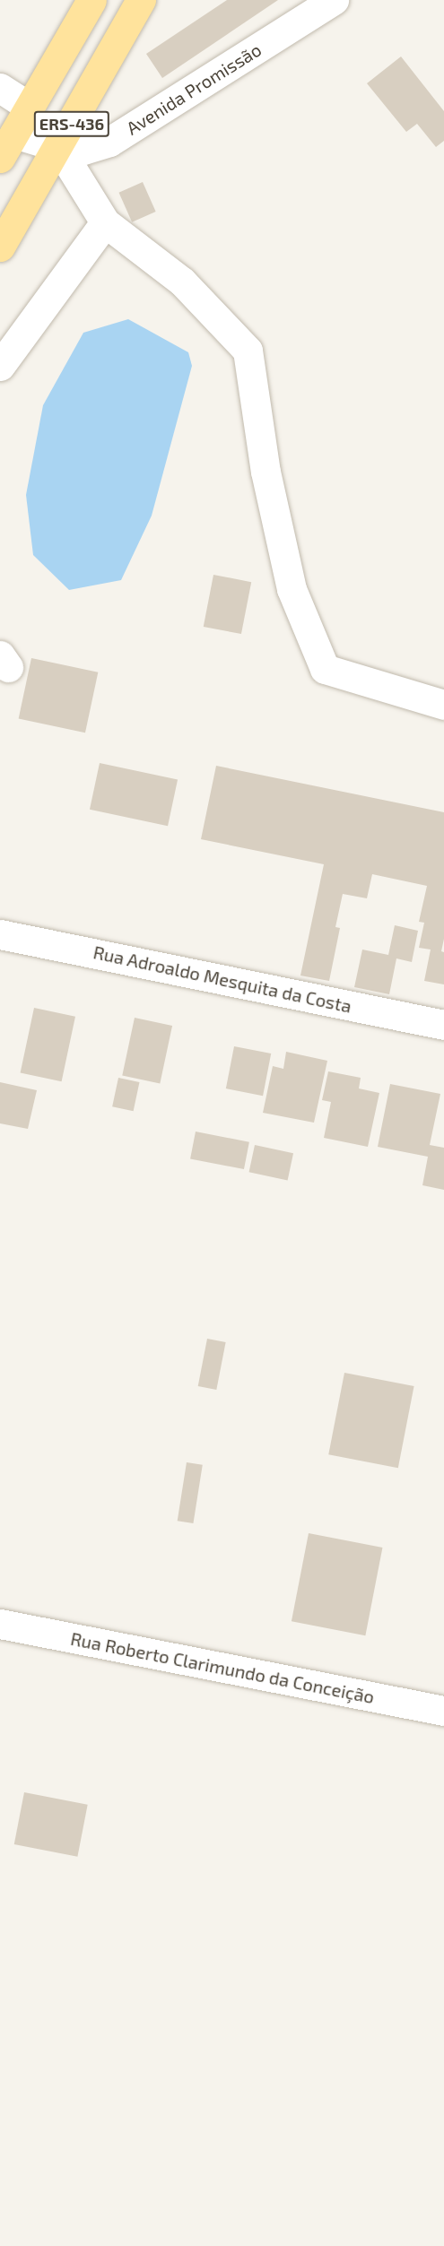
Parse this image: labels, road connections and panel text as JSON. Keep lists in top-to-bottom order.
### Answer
{
  "streets": {
    "main road": ["ERS-436"],
    "street": ["Avenida Promissão", "Rua Adroaldo Mesquita da Costa", "Rua Roberto Clarimundo da Conceição"]
  },
  "crossings": [
    ["Avenida Promissão", "ERS-436"]
  ]
}
